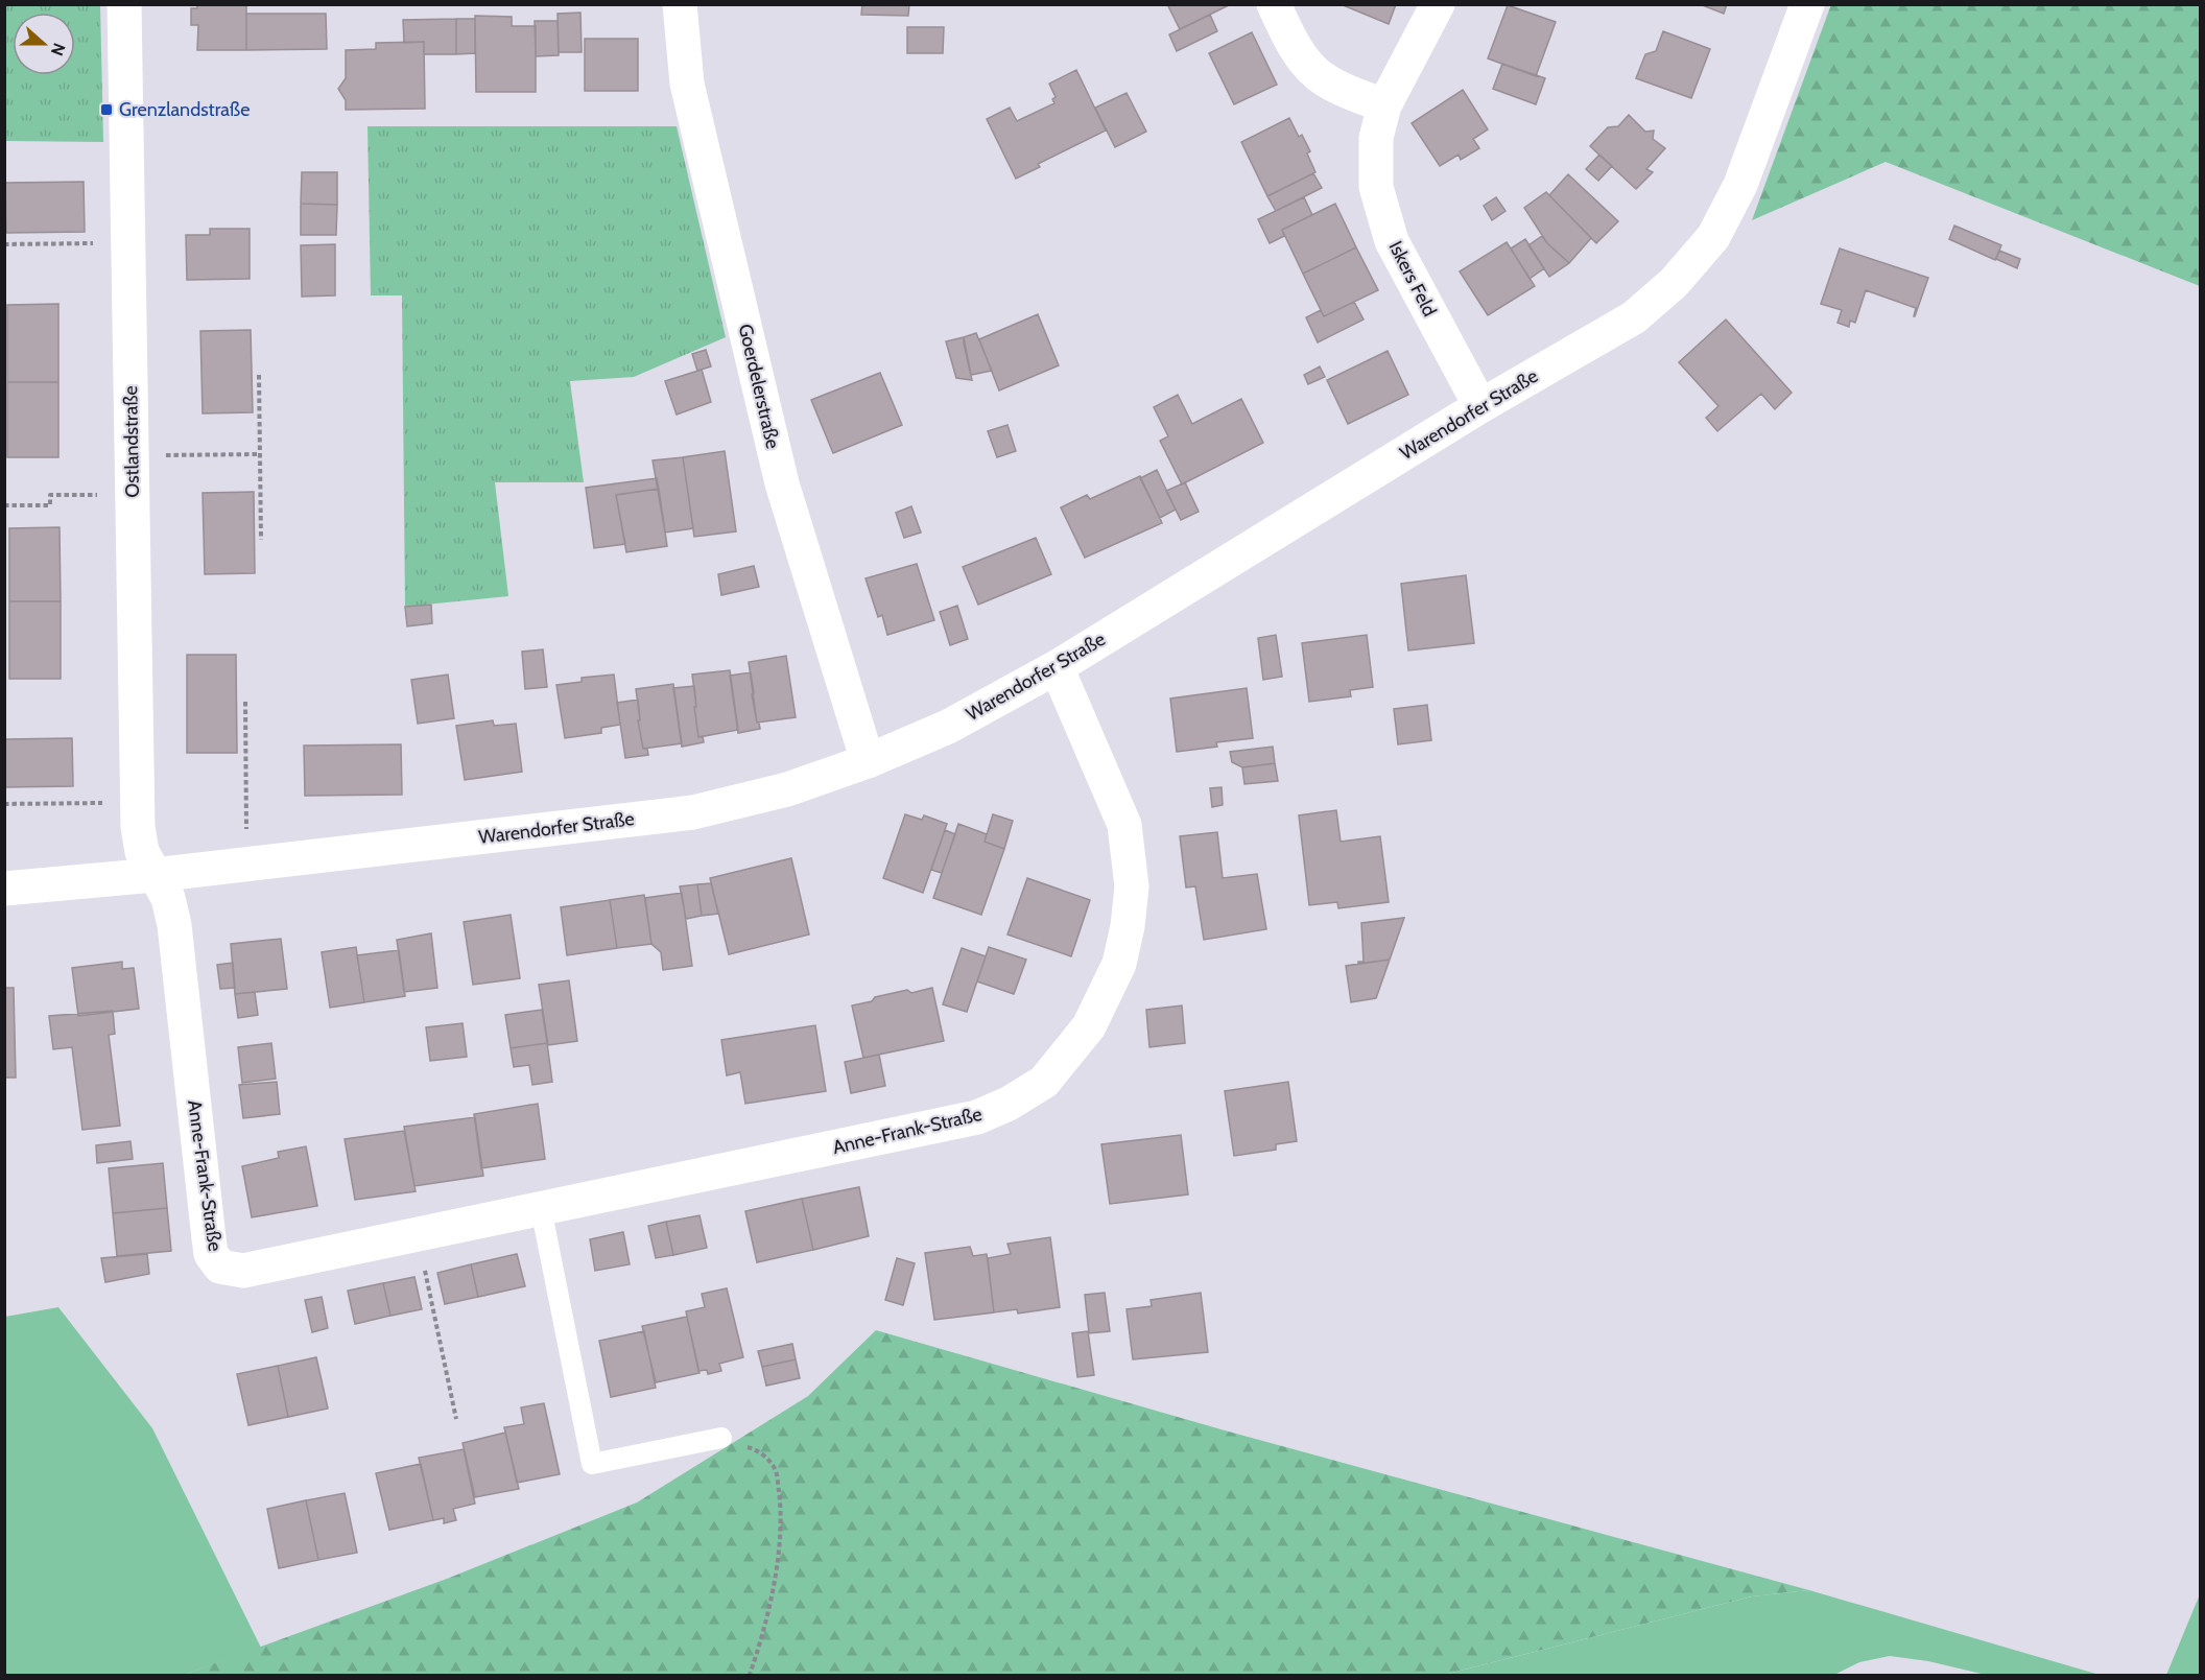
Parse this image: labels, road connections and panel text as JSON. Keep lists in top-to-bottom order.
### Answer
{
  "streets": {
    "street": [
      "Iskers Feld",
      "Goerdelerstraße",
      "Warendorfer Straße",
      "Ostlandstraße",
      "Anne-Frank-Straße"
    ]
  },
  "crossings": [
    ["Iskers Feld", "Warendorfer Straße"],
    ["Goerdelerstraße", "Warendorfer Straße"],
    ["Warendorfer Straße", "Ostlandstraße"],
    ["Warendorfer Straße", "Anne-Frank-Straße"],
    ["Ostlandstraße", "Anne-Frank-Straße"]
  ],
  "places": {
    "transit": ["Grenzlandstraße"]
  },
  "north": "right"
}
